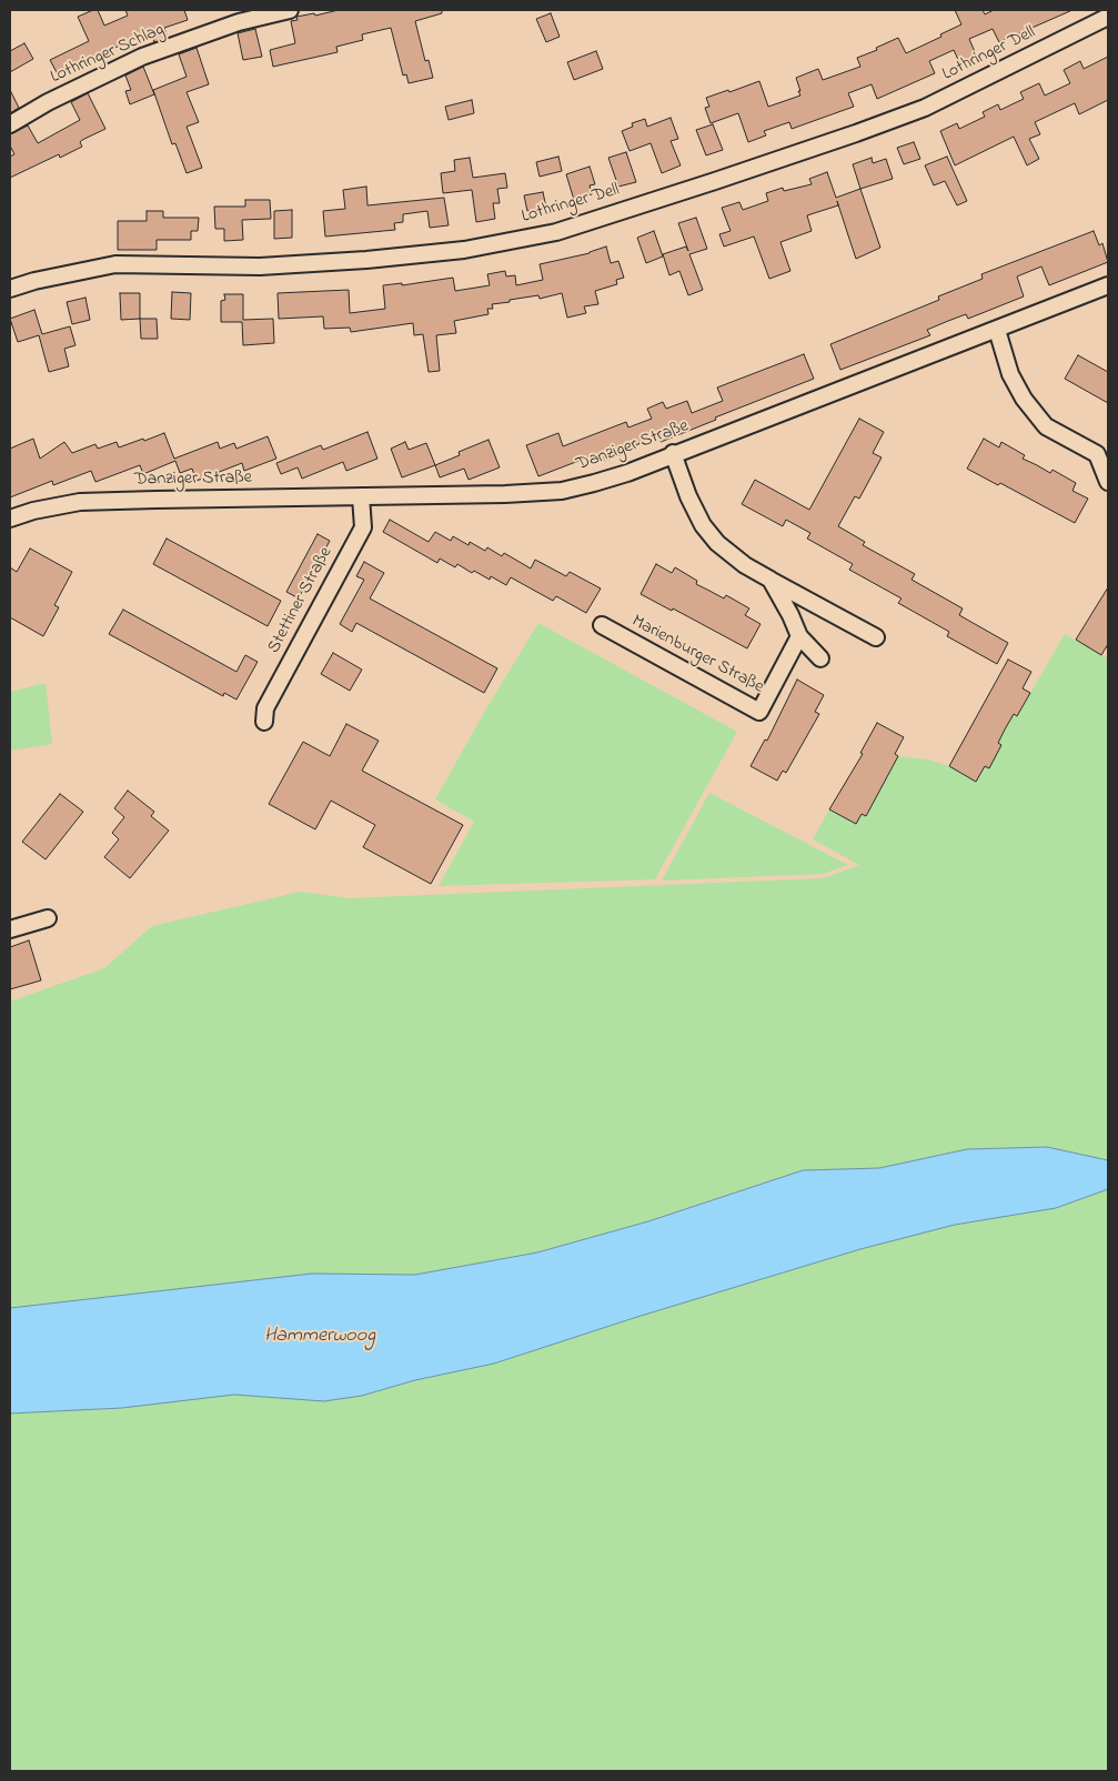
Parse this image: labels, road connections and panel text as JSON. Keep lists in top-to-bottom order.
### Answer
{
  "streets": {
    "street": [
      "Lothringer Schlag",
      "Lothringer Dell",
      "Danziger Straße",
      "Stettiner Straße",
      "Marienburger Straße"
    ]
  },
  "crossings": [
    ["Danziger Straße", "Stettiner Straße"]
  ],
  "water": ["Hammerwoog"]
}
